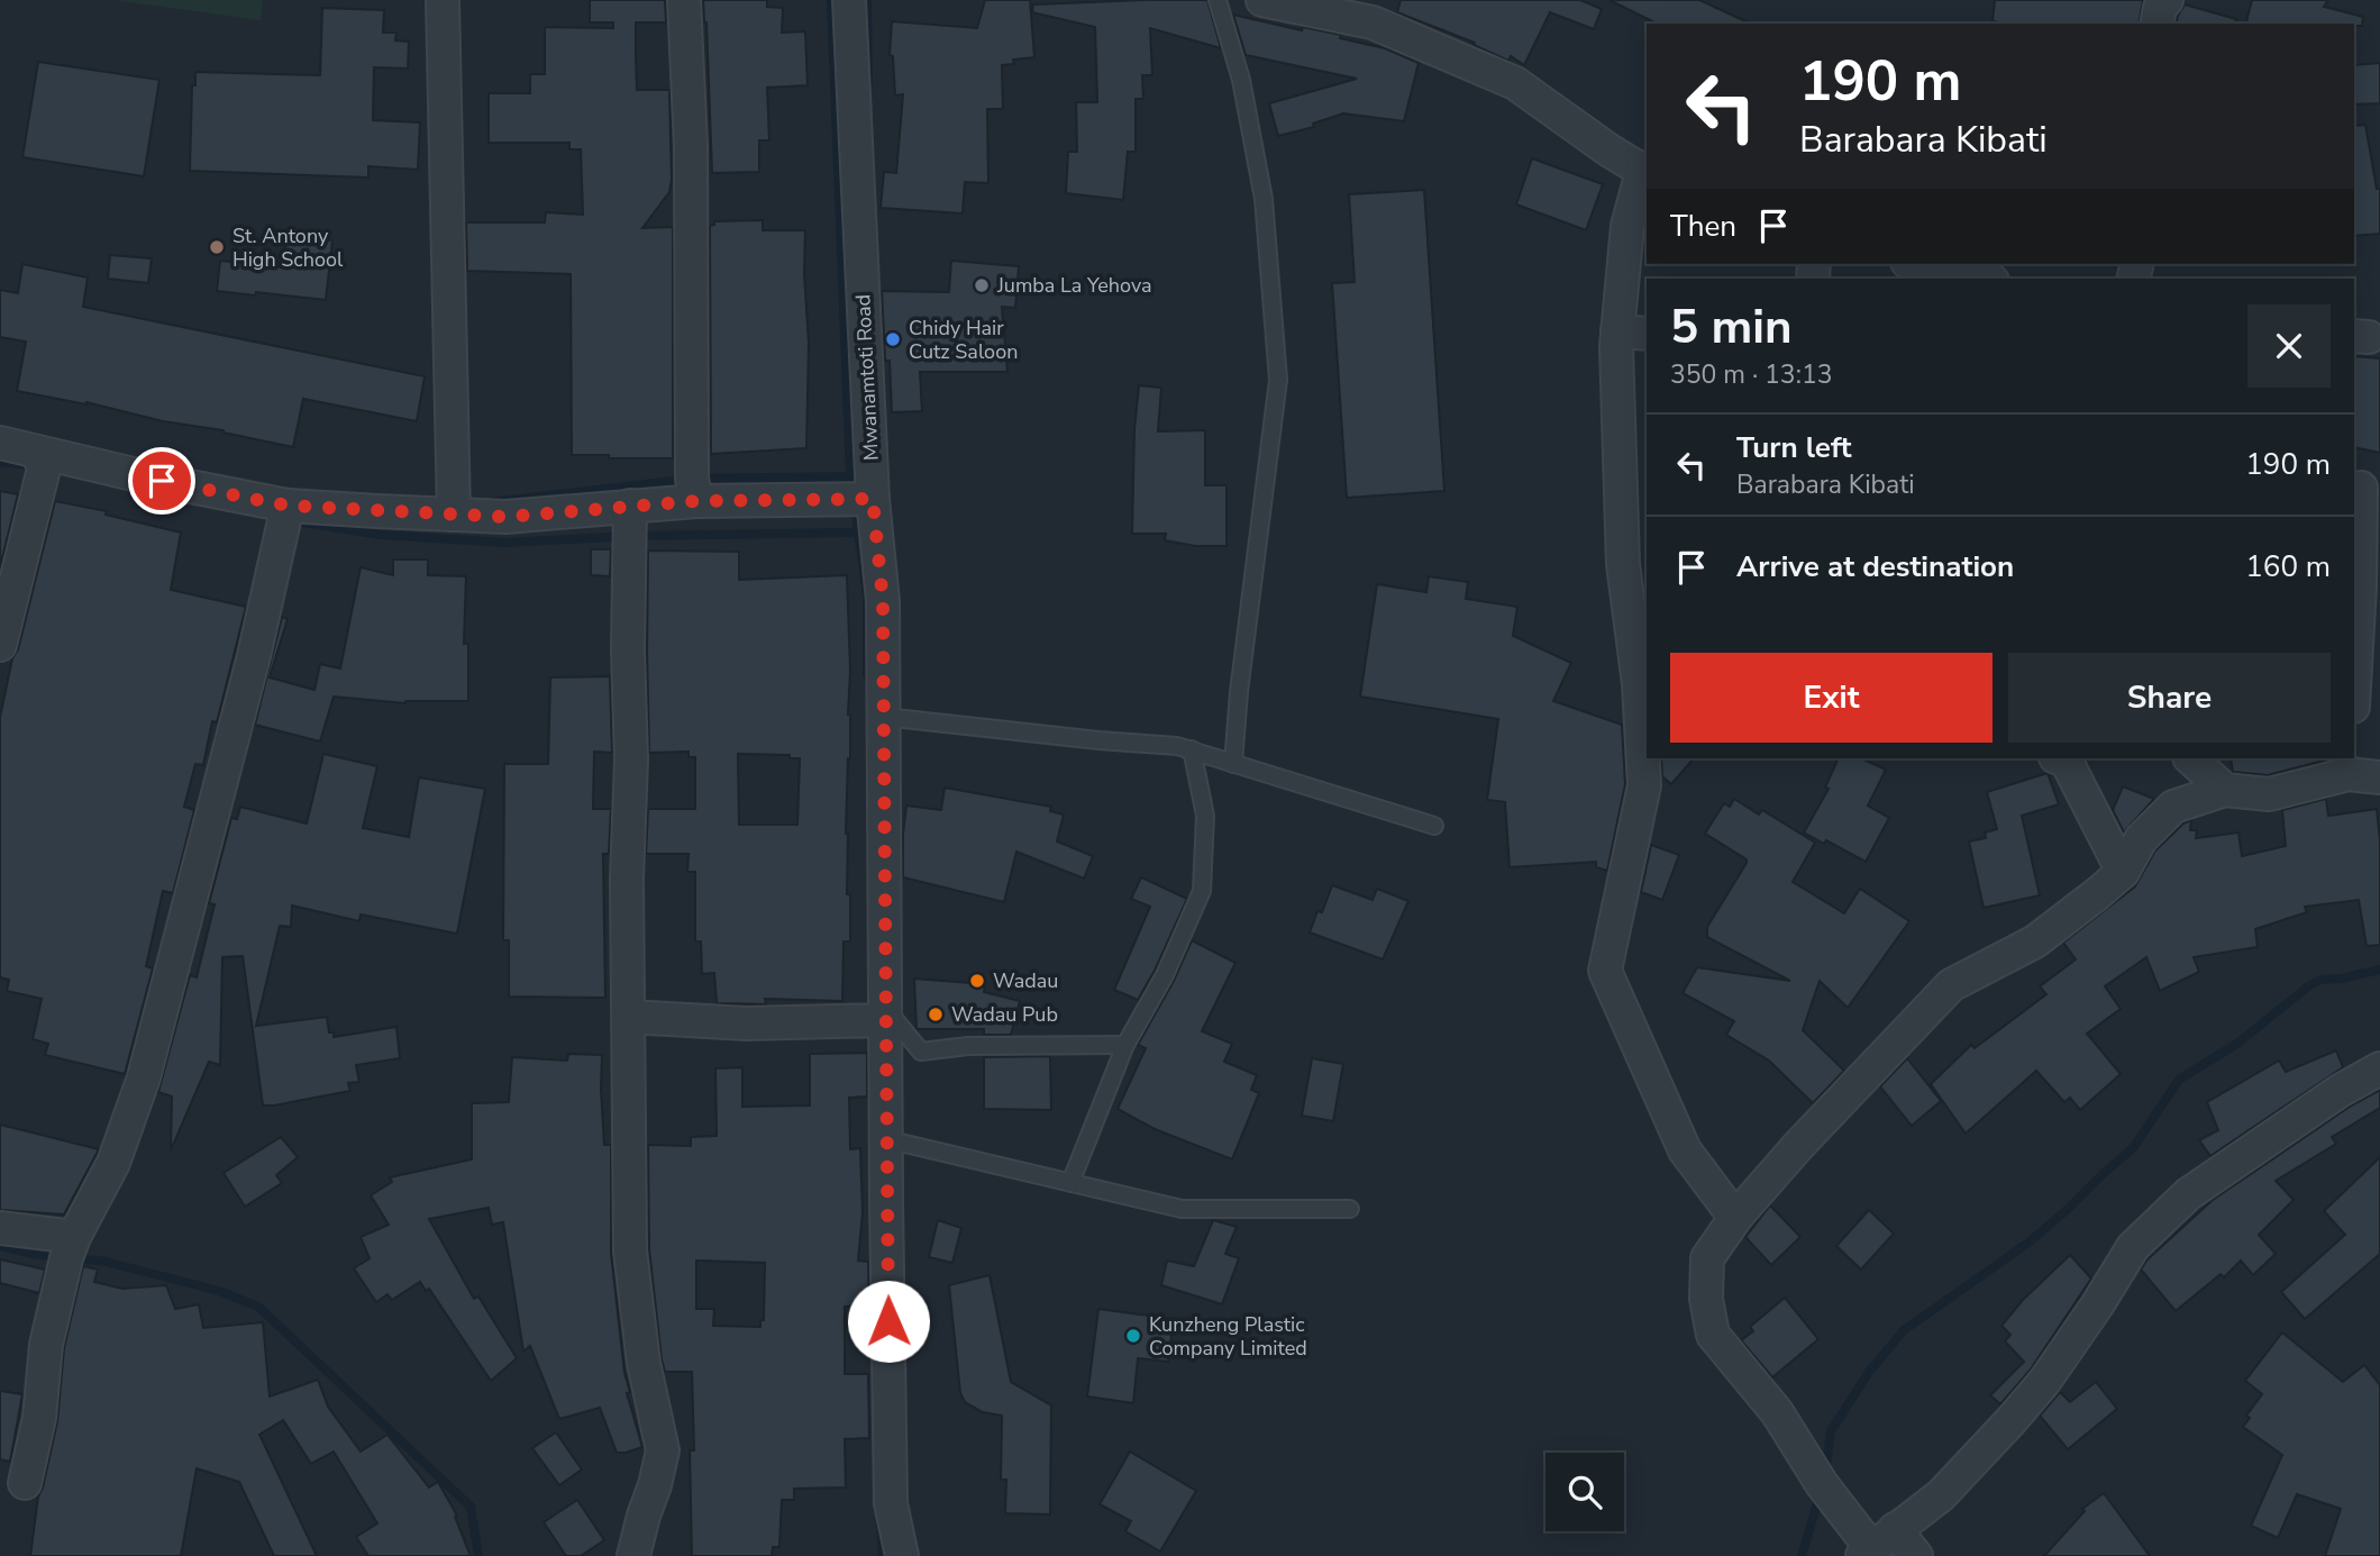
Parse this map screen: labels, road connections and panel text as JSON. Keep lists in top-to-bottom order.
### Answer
{
  "streets": {
    "street": ["Mwanamtoti Road"]
  },
  "places": [
    "St. Antony High School",
    "Jumba La Yehova",
    "Chidy Hair Cutz Saloon",
    "Wadau",
    "Wadau Pub",
    "Kunzheng Plastic Company Limited"
  ],
  "page": {
    "turn": ["190 m", "Barabara Kibati"],
    "then": "Then",
    "heading": ["5 min", "350 m · 13:13"],
    "list": [
      {
        "name": "Turn left",
        "note": "Barabara Kibati",
        "value": "190 m"
      },
      {
        "name": "Arrive at destination",
        "value": "160 m"
      }
    ],
    "buttons": ["Exit", "Share"]
  }
}
